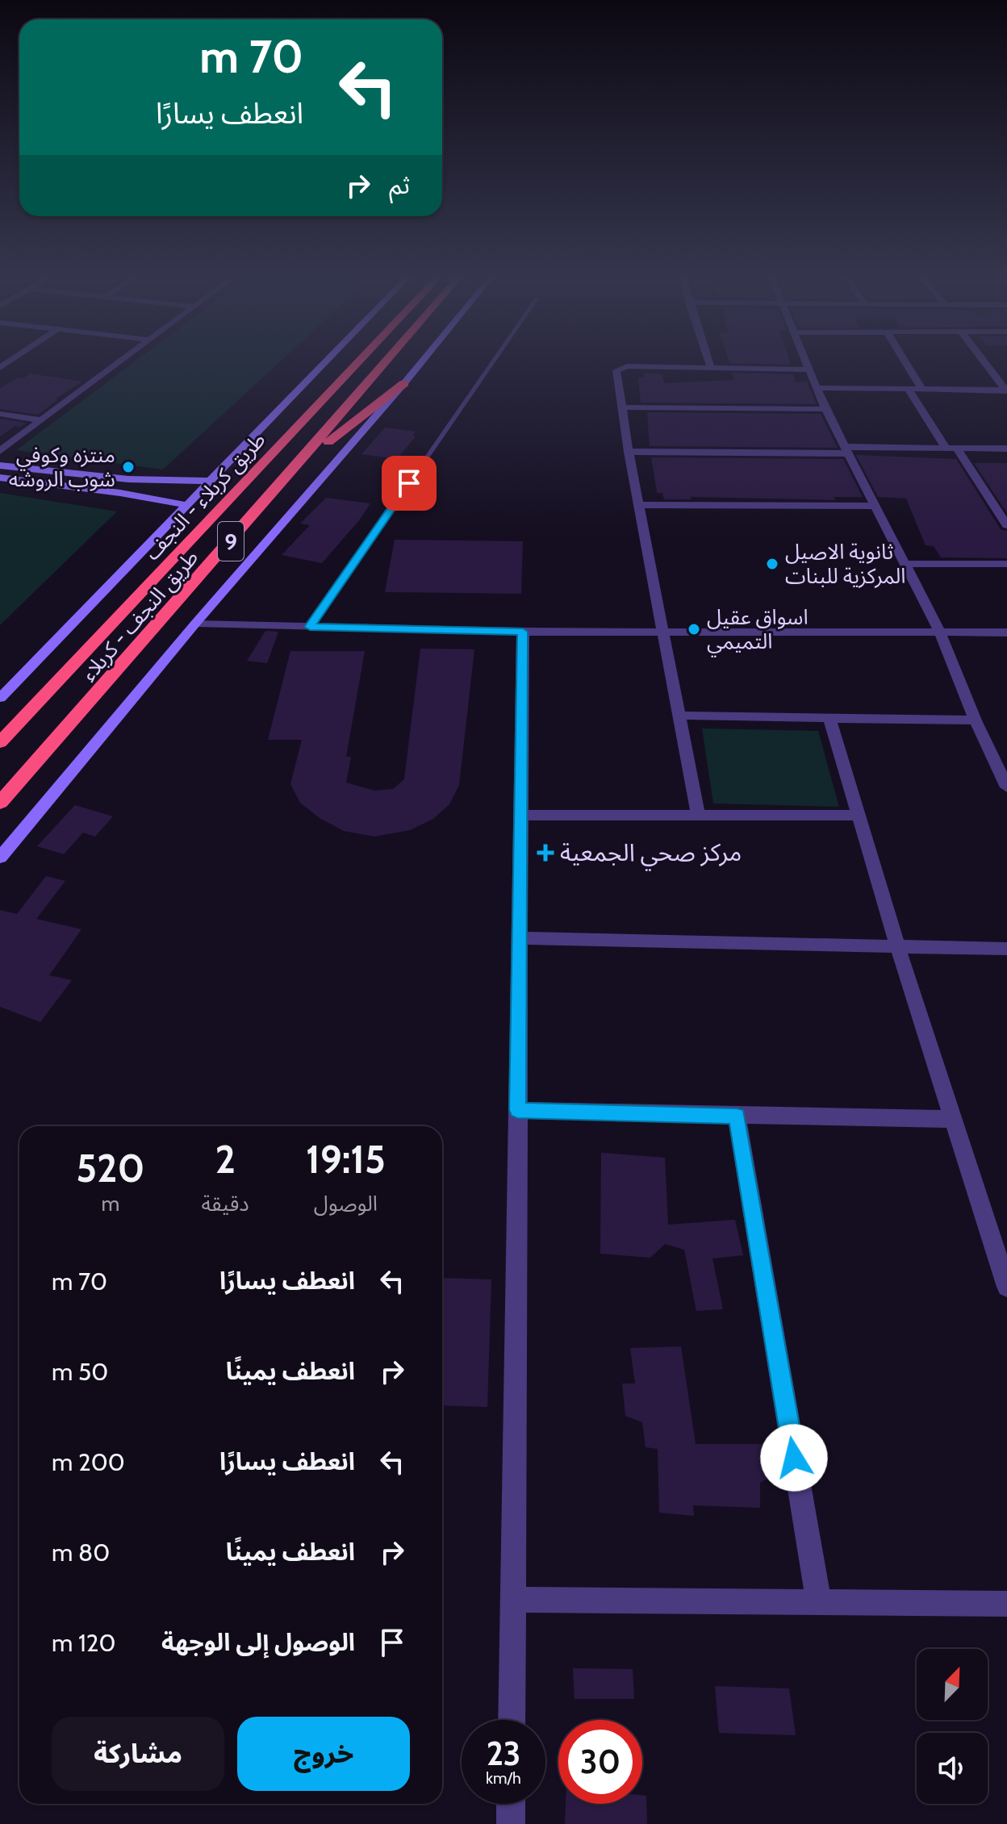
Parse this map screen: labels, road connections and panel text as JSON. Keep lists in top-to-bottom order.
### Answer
{
  "streets": {
    "highway": ["طريق کربلاء - النجف", "9", "طريق النجف - کربلاء"]
  },
  "places": {
    "other": ["منتزه وكوفي شوب الروشه", "ثانوية الاصيل المركزية للبنات", "اسواق عقيل التميمي"],
    "health": ["مركز صحي الجمعية"]
  },
  "north": "top right",
  "page": {
    "turn": ["70 m", "انعطف يسارًا"],
    "then": "ثم",
    "eta": [
      "19:15",
      "الوصول",
      "2",
      "دقيقة",
      "520",
      "m"
    ],
    "list": [
      {
        "name": "انعطف يسارًا",
        "value": "70 m"
      },
      {
        "name": "انعطف يمينًا",
        "value": "50 m"
      },
      {
        "name": "انعطف يسارًا",
        "value": "200 m"
      },
      {
        "name": "انعطف يمينًا",
        "value": "80 m"
      },
      {
        "name": "الوصول إلى الوجهة",
        "value": "120 m"
      }
    ],
    "buttons": ["خروج", "مشاركة"],
    "speed": "23 km/h",
    "limit": "30"
  }
}
